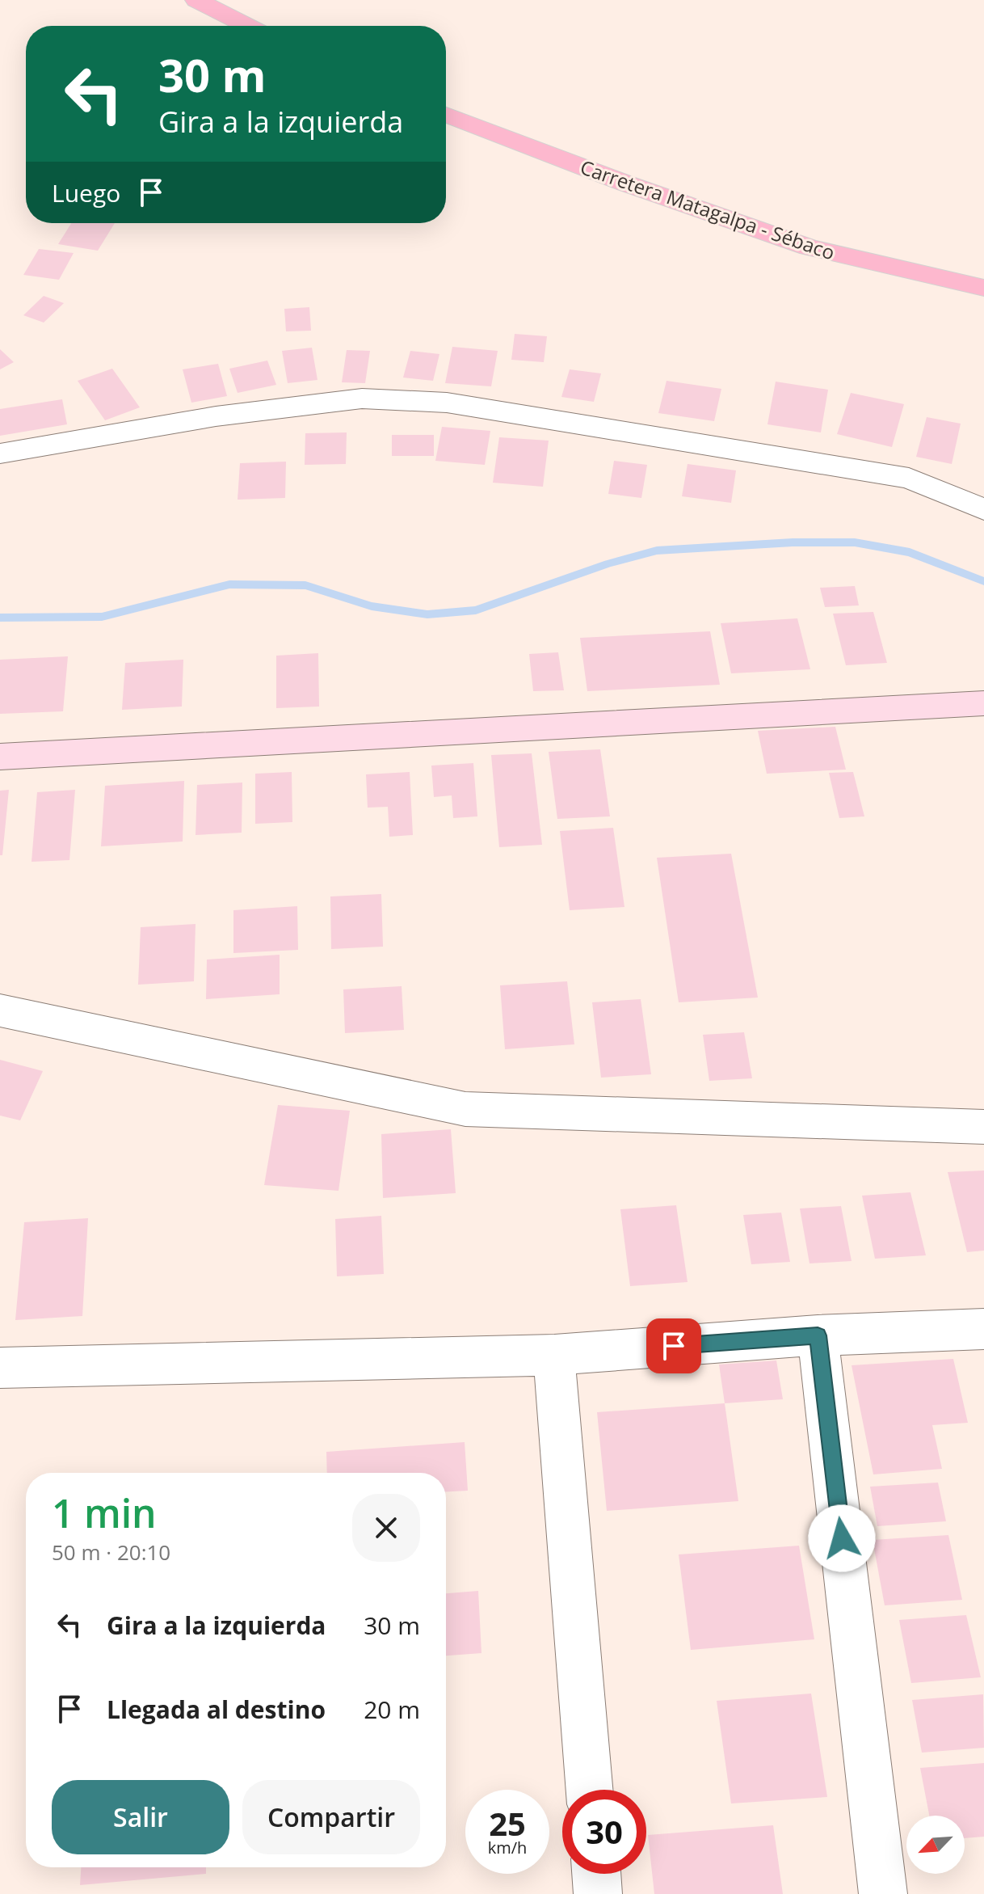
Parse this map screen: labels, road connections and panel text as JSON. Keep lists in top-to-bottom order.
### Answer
{
  "streets": {
    "main road": ["Carretera Matagalpa - Sébaco"]
  },
  "north": "bottom left",
  "page": {
    "turn": ["30 m", "Gira a la izquierda"],
    "then": "Luego",
    "heading": ["1 min", "50 m · 20:10"],
    "list": [
      {
        "name": "Gira a la izquierda",
        "value": "30 m"
      },
      {
        "name": "Llegada al destino",
        "value": "20 m"
      }
    ],
    "buttons": ["Salir", "Compartir"],
    "speed": "25 km/h",
    "limit": "30"
  }
}
